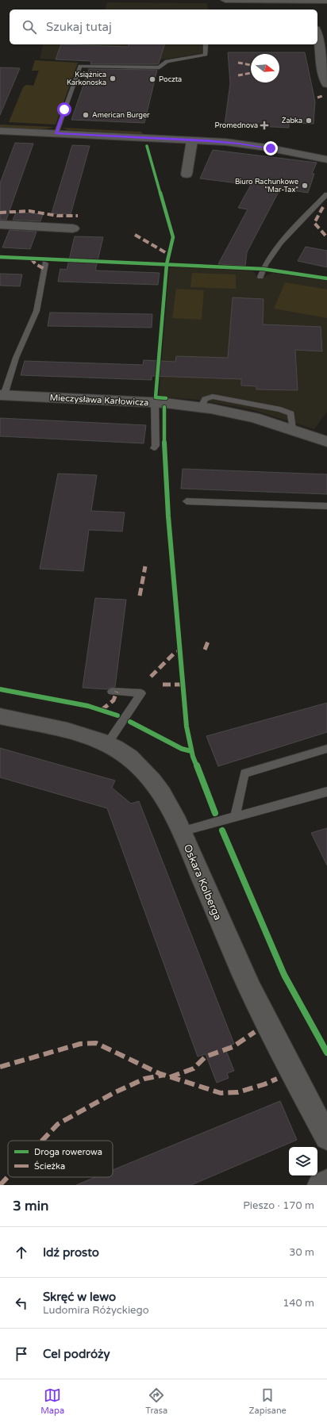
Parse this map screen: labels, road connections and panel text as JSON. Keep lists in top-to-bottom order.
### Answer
{
  "streets": {
    "street": ["Mieczysława Karłowicza", "Oskara Kolberga"]
  },
  "places": {
    "other": [
      "Książnica Karkonoska",
      "Poczta",
      "American Burger",
      "Żabka",
      "Biuro Rachunkowe \"Mar-Tax\""
    ],
    "health": ["Promednova"]
  },
  "legend": ["Droga rowerowa", "Ścieżka"],
  "north": "right",
  "page": {
    "search": "Szukaj tutaj",
    "heading": ["3 min", "Pieszo · 170 m"],
    "list": [
      ["Idź prosto", "30 m"],
      ["Skręć w lewo", "Ludomira Różyckiego", "140 m"],
      "Cel podróży"
    ],
    "nav": ["Mapa", "Trasa", "Zapisane"]
  }
}
